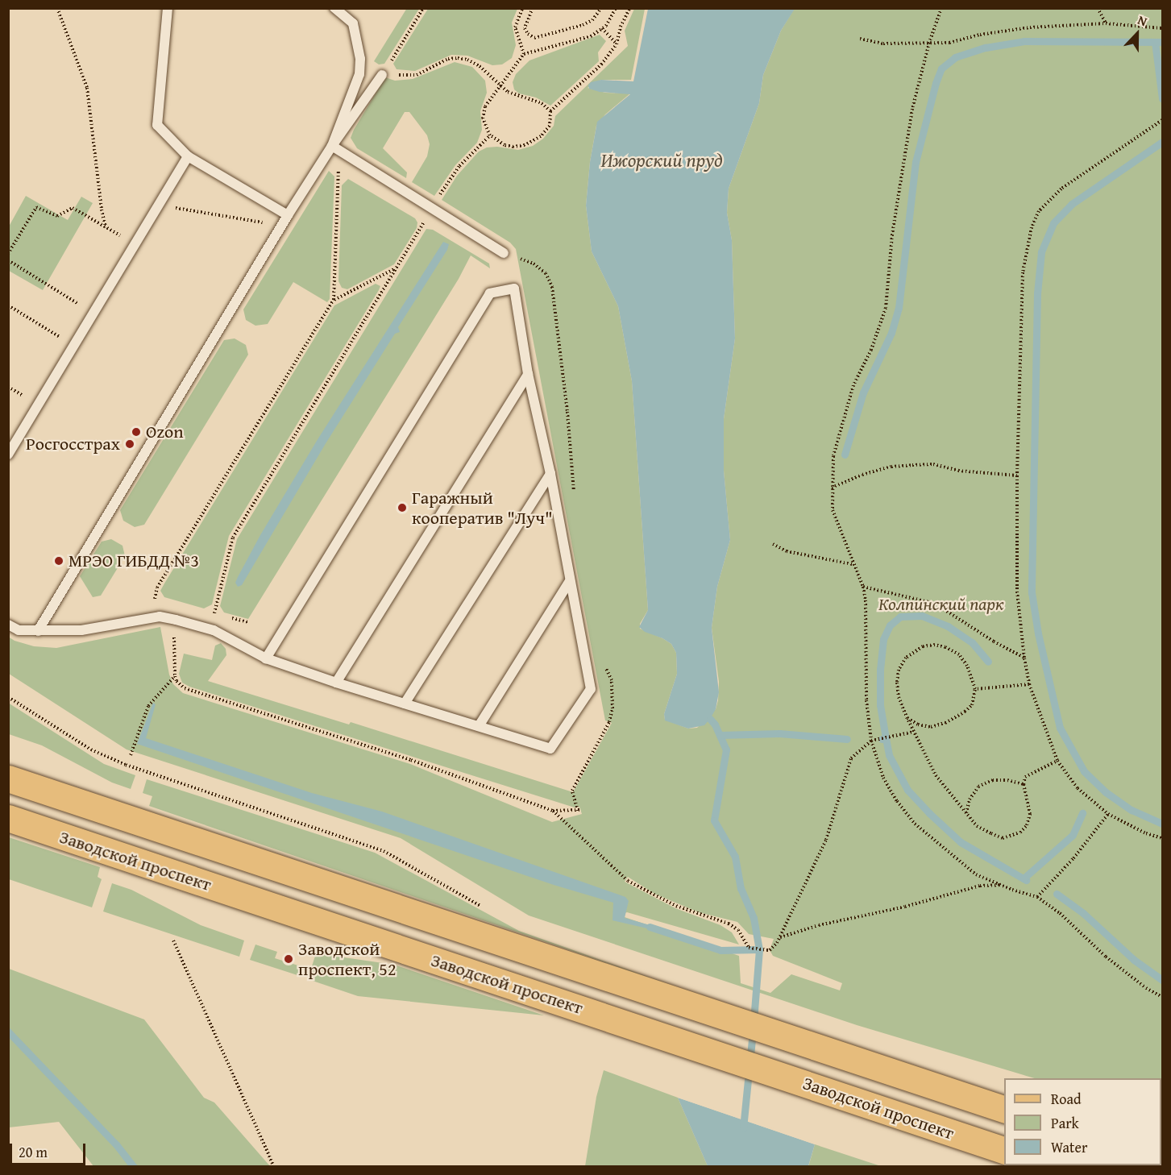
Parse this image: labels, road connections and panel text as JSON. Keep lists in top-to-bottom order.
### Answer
{
  "streets": {
    "main road": ["Заводской проспект"]
  },
  "water": ["Ижорский пруд"],
  "parks": ["Колпинский парк"],
  "places": [
    "Ozon",
    "Росгосстрах",
    "Гаражный кооператив \"Луч\"",
    "МРЭО ГИБДД №3",
    "Заводской проспект, 52"
  ],
  "legend": ["Road", "Park", "Water"],
  "scale_bar": "20 m",
  "north": "top"
}
